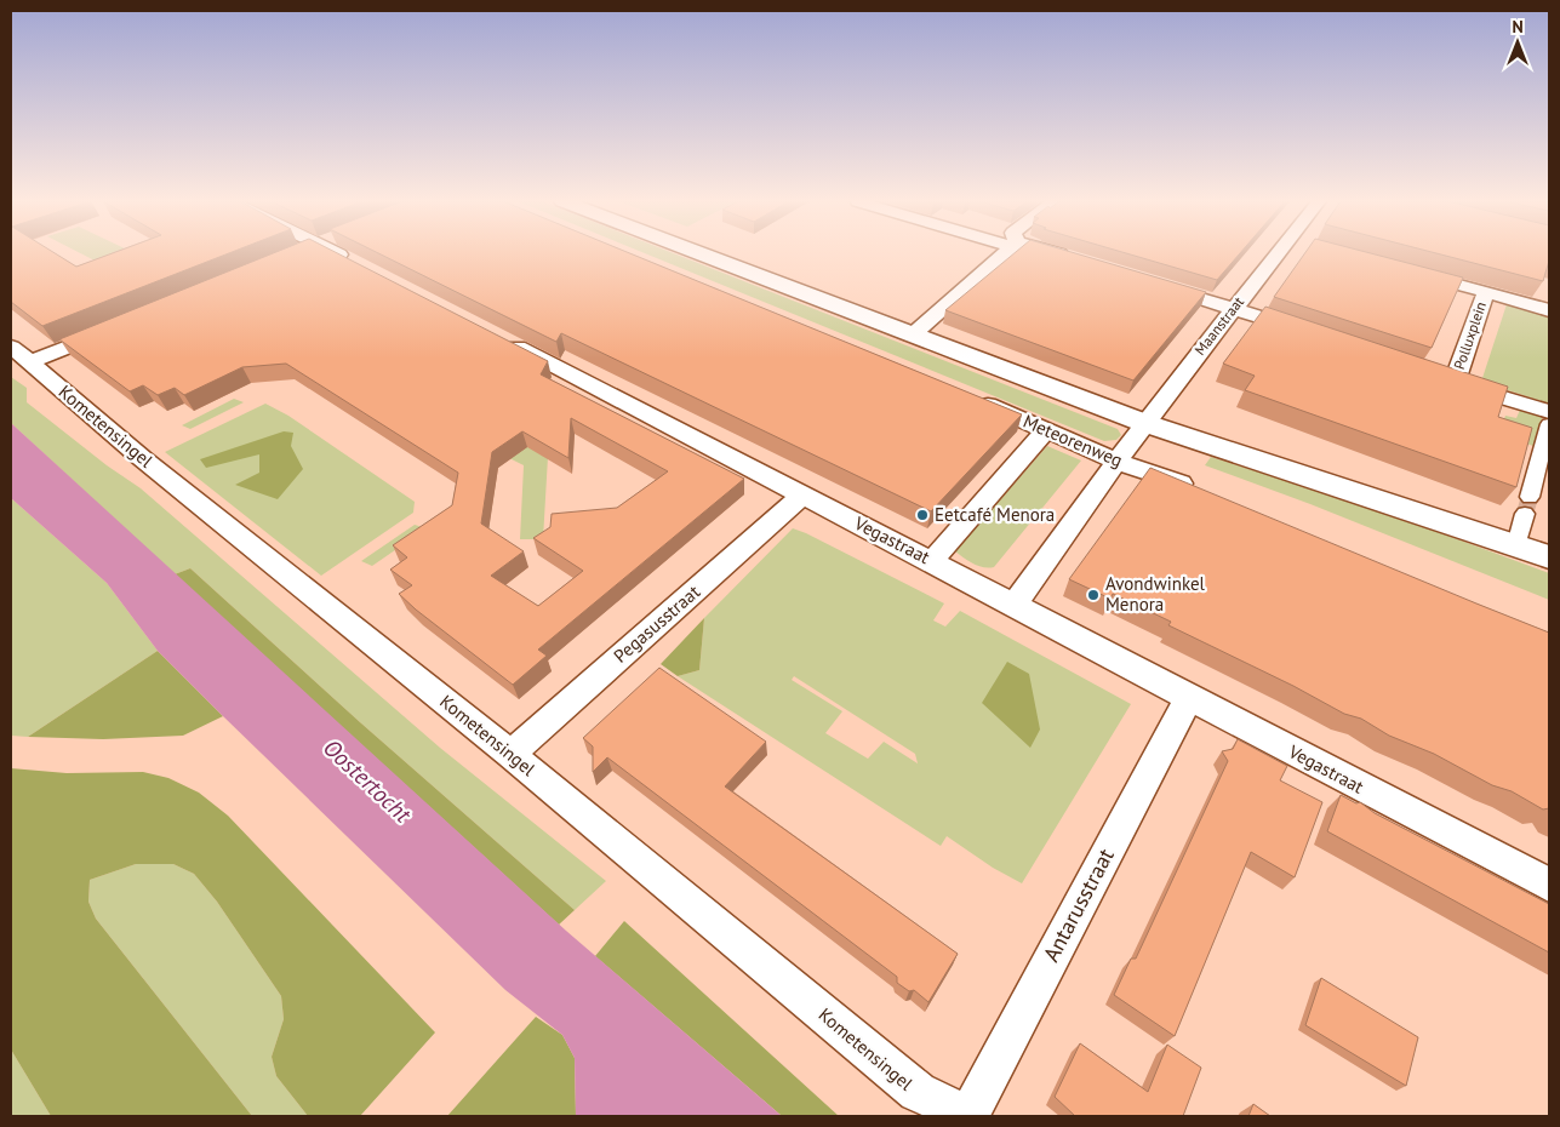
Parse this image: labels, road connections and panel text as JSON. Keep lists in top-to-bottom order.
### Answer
{
  "streets": {
    "street": [
      "Maanstraat",
      "Polluxplein",
      "Kometensingel",
      "Meteorenweg",
      "Vegastraat",
      "Pegasusstraat",
      "Antarusstraat"
    ]
  },
  "crossings": [
    ["Maanstraat", "Meteorenweg"],
    ["Maanstraat", "Vegastraat"],
    ["Kometensingel", "Pegasusstraat"],
    ["Kometensingel", "Antarusstraat"],
    ["Vegastraat", "Pegasusstraat"],
    ["Vegastraat", "Antarusstraat"]
  ],
  "water": ["Oostertocht"],
  "places": ["Eetcafé Menora", "Avondwinkel Menora"],
  "north": "top"
}
